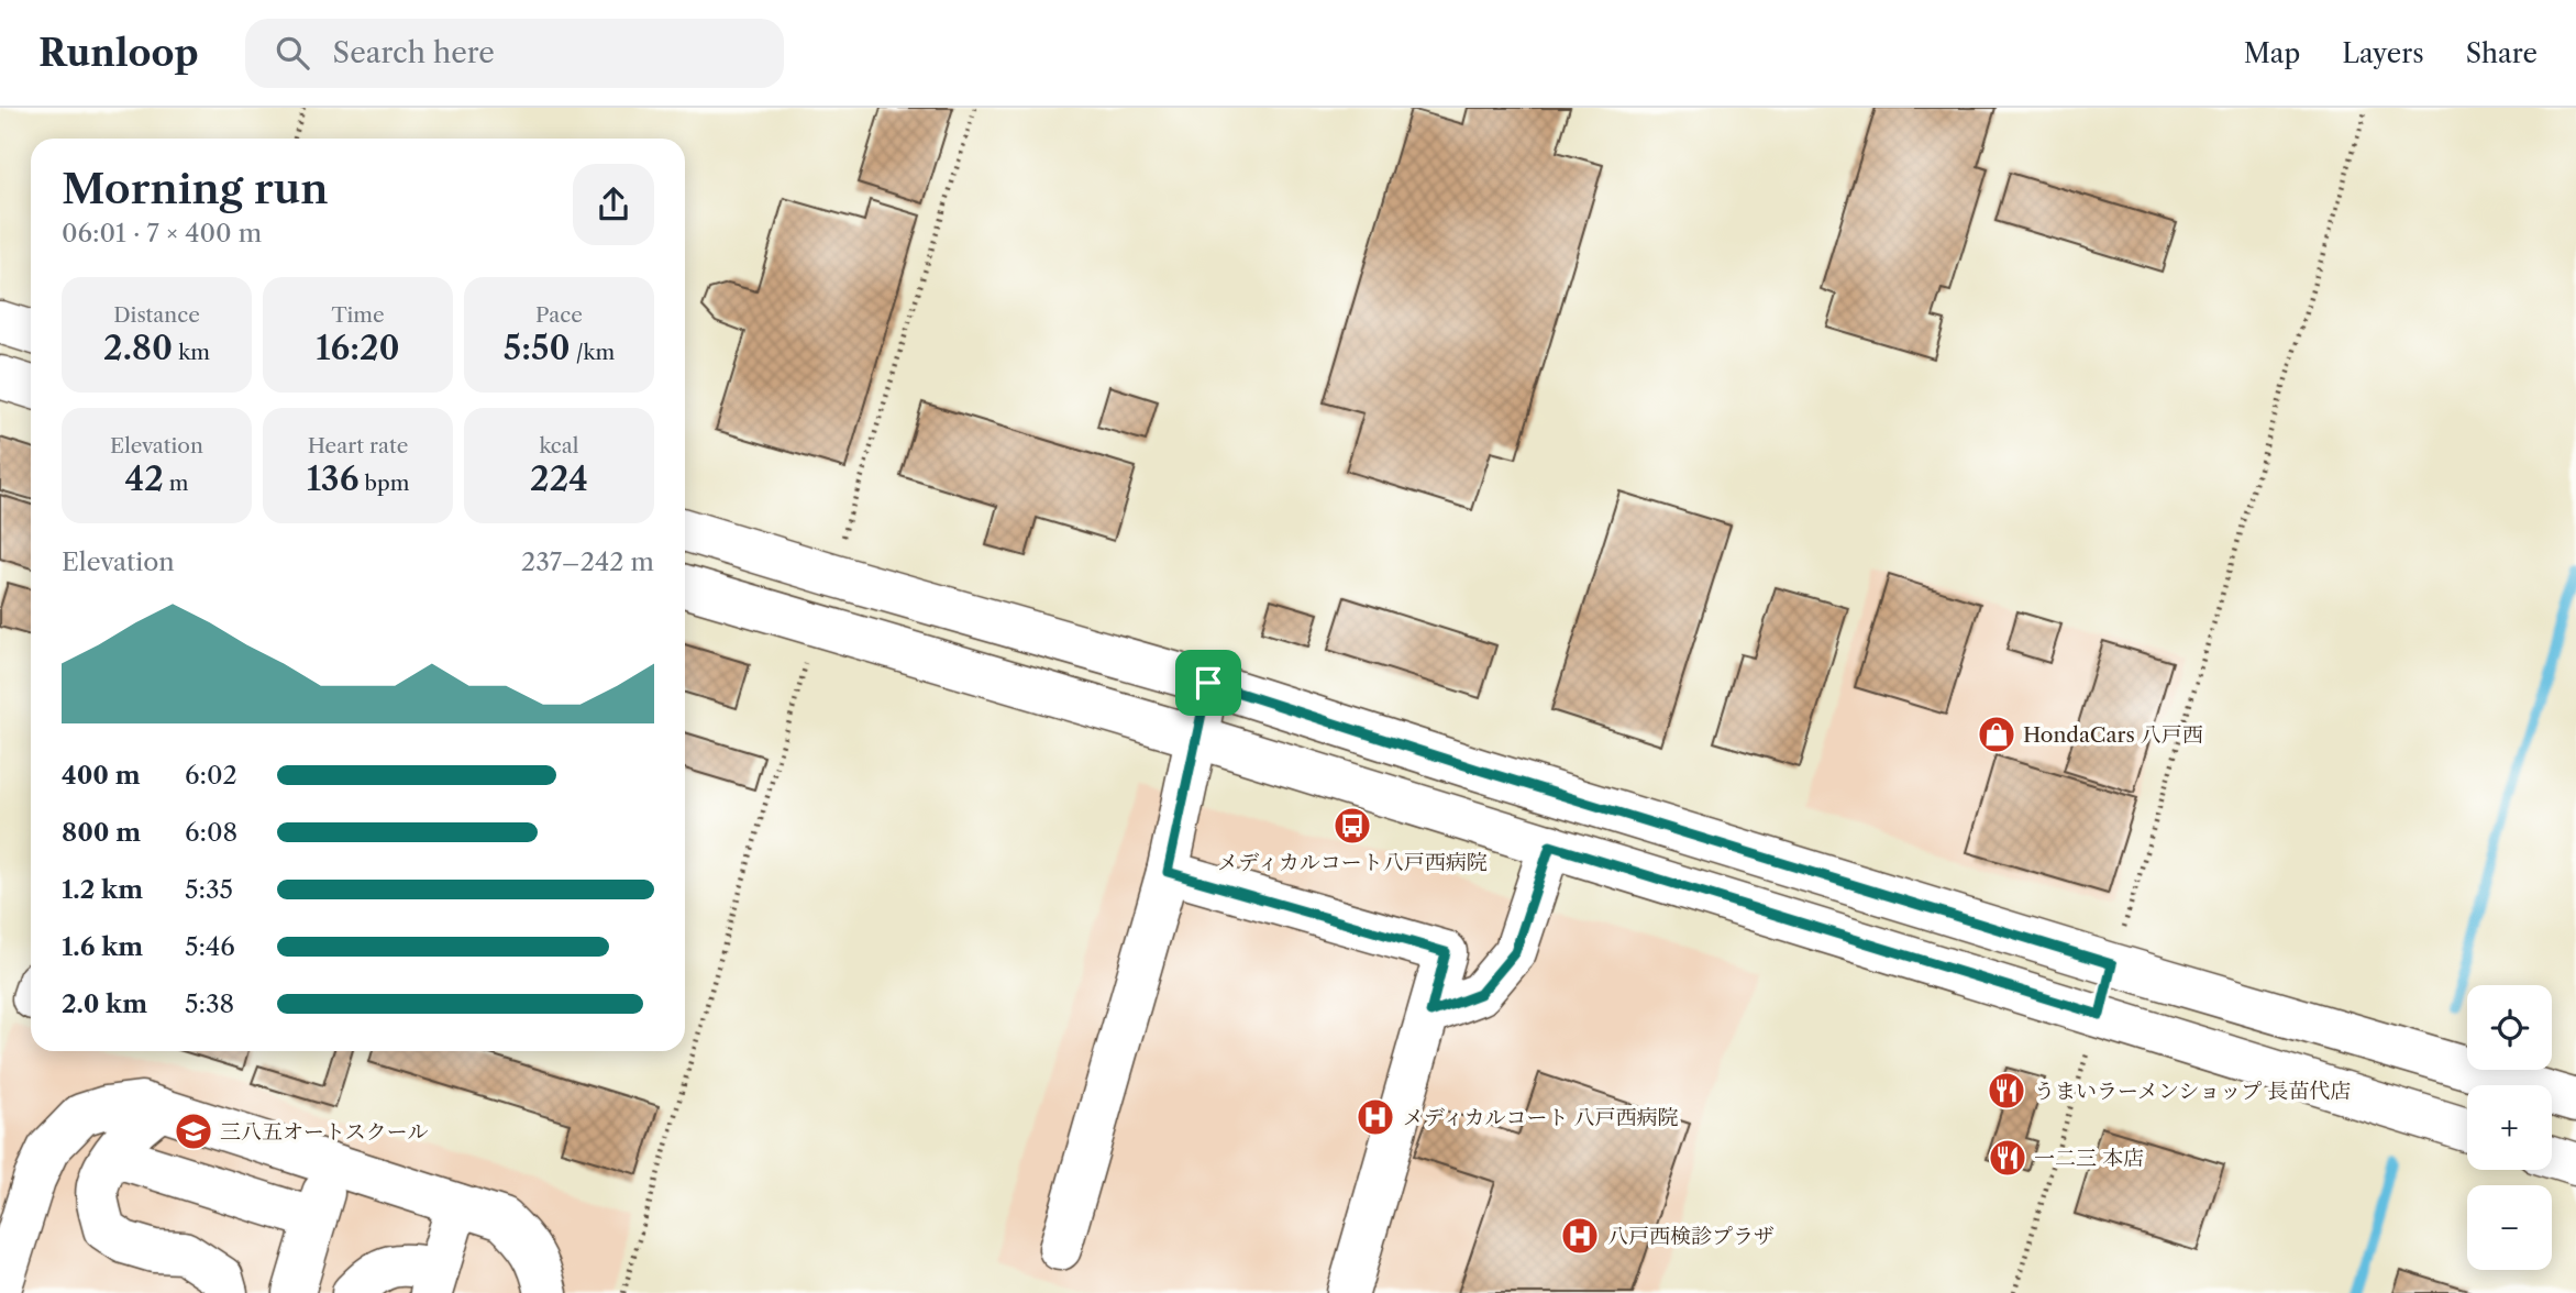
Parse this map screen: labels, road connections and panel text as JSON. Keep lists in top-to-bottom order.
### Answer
{
  "places": {
    "shop": ["HondaCars 八戸西"],
    "bus stop": ["メディカルコート八戸西病院"],
    "restaurant": ["うまいラーメンショップ 長苗代店", "一二三 本店"],
    "hospital": ["メディカルコート 八戸西病院", "八戸西検診プラザ"],
    "school or university": ["三八五オートスクール"]
  },
  "page": {
    "header": "Runloop",
    "search": "Search here",
    "nav": ["Map", "Layers", "Share"],
    "heading": ["Morning run", "06:01 · 7 × 400 m"],
    "stats": [
      ["Distance", "2.80 km"],
      ["Time", "16:20"],
      ["Pace", "5:50 /km"],
      ["Elevation", "42 m"],
      ["Heart rate", "136 bpm"],
      ["kcal", "224"]
    ],
    "chart": ["Elevation", "237–242 m"],
    "list": [
      {
        "name": "400 m",
        "note": "6:02"
      },
      {
        "name": "800 m",
        "note": "6:08"
      },
      {
        "name": "1.2 km",
        "note": "5:35"
      },
      {
        "name": "1.6 km",
        "note": "5:46"
      },
      {
        "name": "2.0 km",
        "note": "5:38"
      }
    ],
    "map_buttons": ["+", "−"]
  }
}
